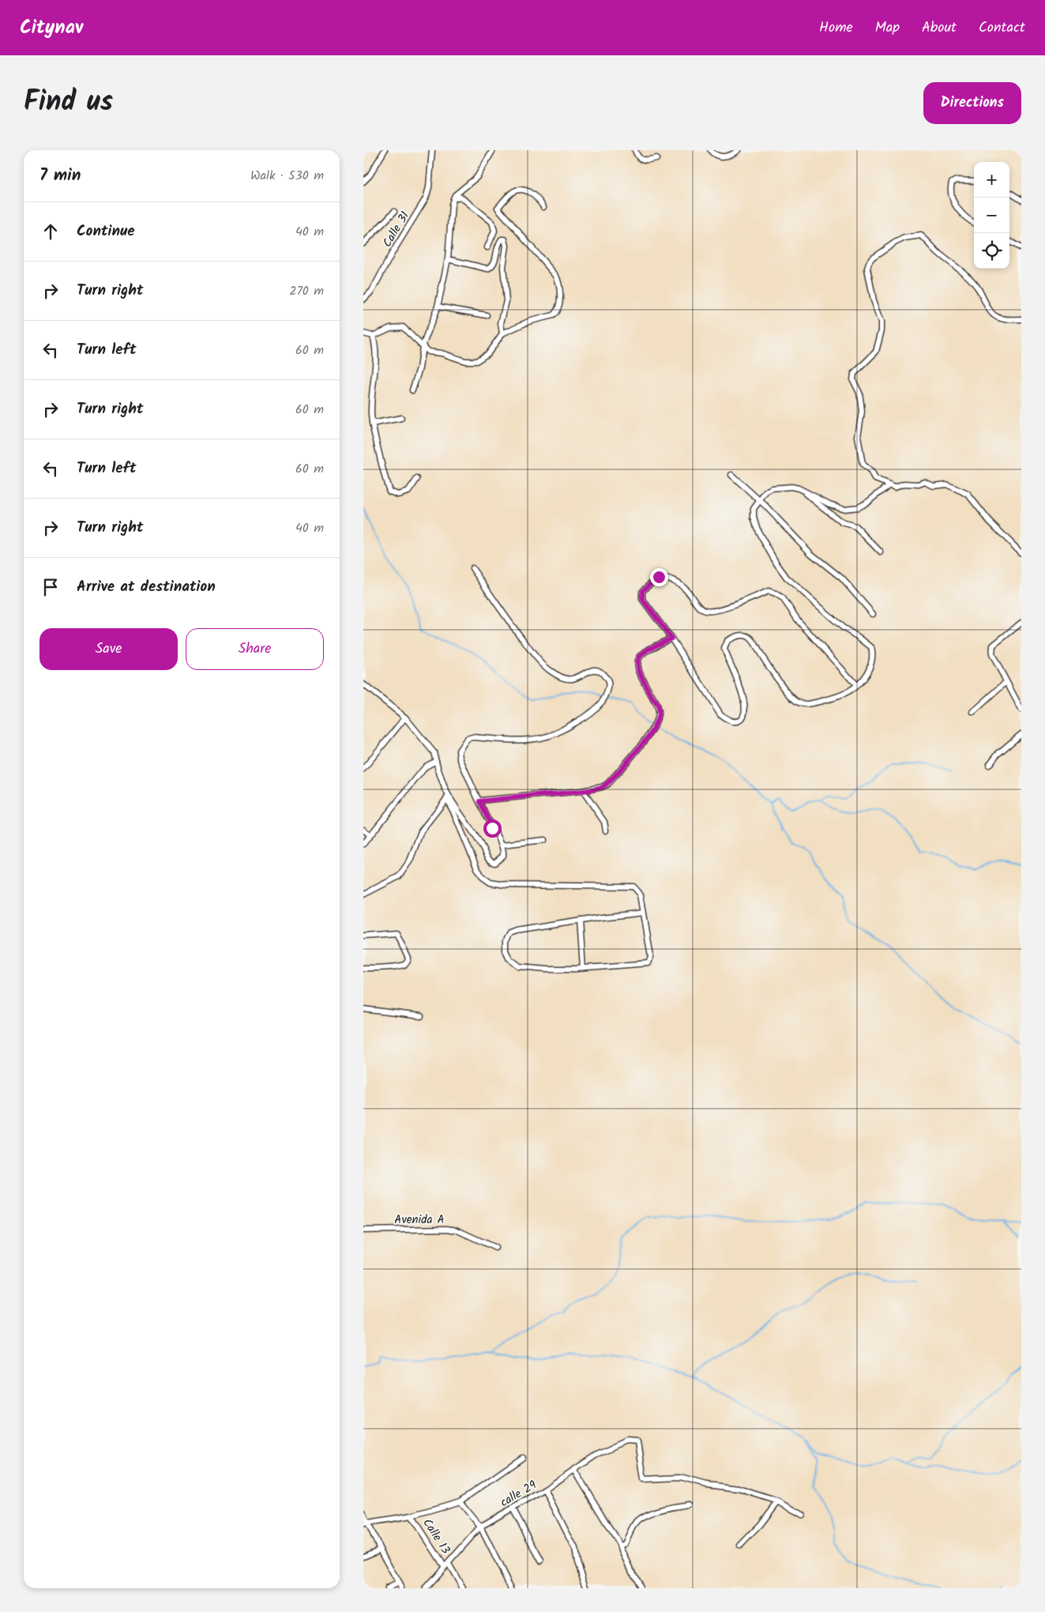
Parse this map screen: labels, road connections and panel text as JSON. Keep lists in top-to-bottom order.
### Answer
{
  "streets": {
    "street": [
      "Calle 31",
      "Avenida A",
      "calle 29",
      "Calle 13"
    ]
  },
  "crossings": [
    ["calle 29", "Calle 13"]
  ],
  "page": {
    "header": "Citynav",
    "nav": [
      "Home",
      "Map",
      "About",
      "Contact"
    ],
    "title": "Find us",
    "buttons": [
      "Directions",
      ["Save", "Share"]
    ],
    "heading": ["7 min", "Walk · 530 m"],
    "map_buttons": ["+", "−"],
    "list": [
      ["Continue", "40 m"],
      ["Turn right", "270 m"],
      ["Turn left", "60 m"],
      ["Turn right", "60 m"],
      ["Turn left", "60 m"],
      ["Turn right", "40 m"],
      "Arrive at destination"
    ]
  }
}
